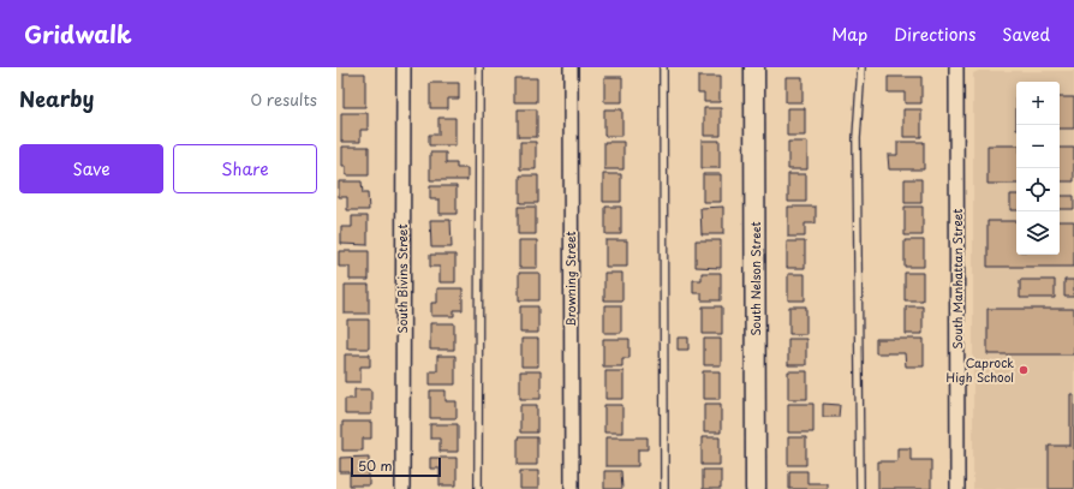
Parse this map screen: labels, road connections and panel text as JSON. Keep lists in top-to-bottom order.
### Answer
{
  "streets": {
    "street": [
      "South Bivins Street",
      "Browning Street",
      "South Nelson Street",
      "South Manhattan Street"
    ]
  },
  "places": ["Caprock High School"],
  "scale_bar": "50 m",
  "page": {
    "header": "Gridwalk",
    "nav": ["Map", "Directions", "Saved"],
    "heading": ["Nearby", "0 results"],
    "map_buttons": ["+", "−"],
    "buttons": ["Save", "Share"],
    "scale": "50 m"
  }
}
